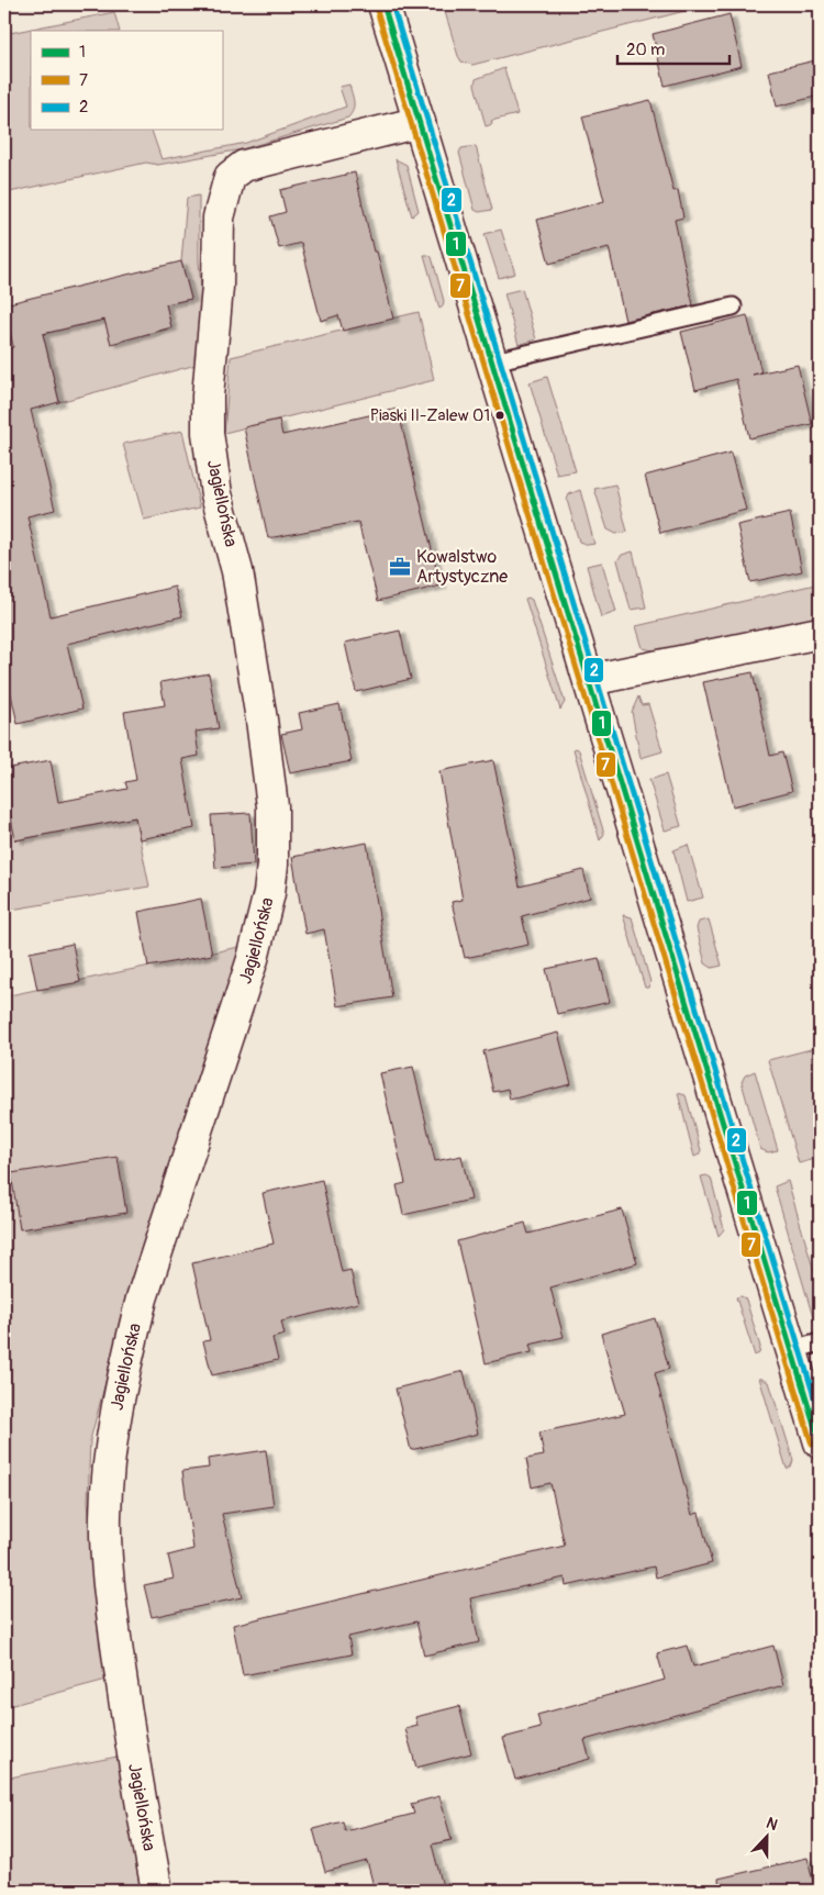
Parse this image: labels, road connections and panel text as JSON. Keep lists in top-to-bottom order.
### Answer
{
  "streets": {
    "street": ["Jagiellońska"]
  },
  "places": {
    "other": ["Piaski II-Zalew 01"],
    "office": ["Kowalstwo Artystyczne"]
  },
  "lines": ["transit line 1", "transit line 2", "transit line 7"],
  "legend": ["1", "7", "2"],
  "scale_bar": "20 m",
  "north": "top"
}
